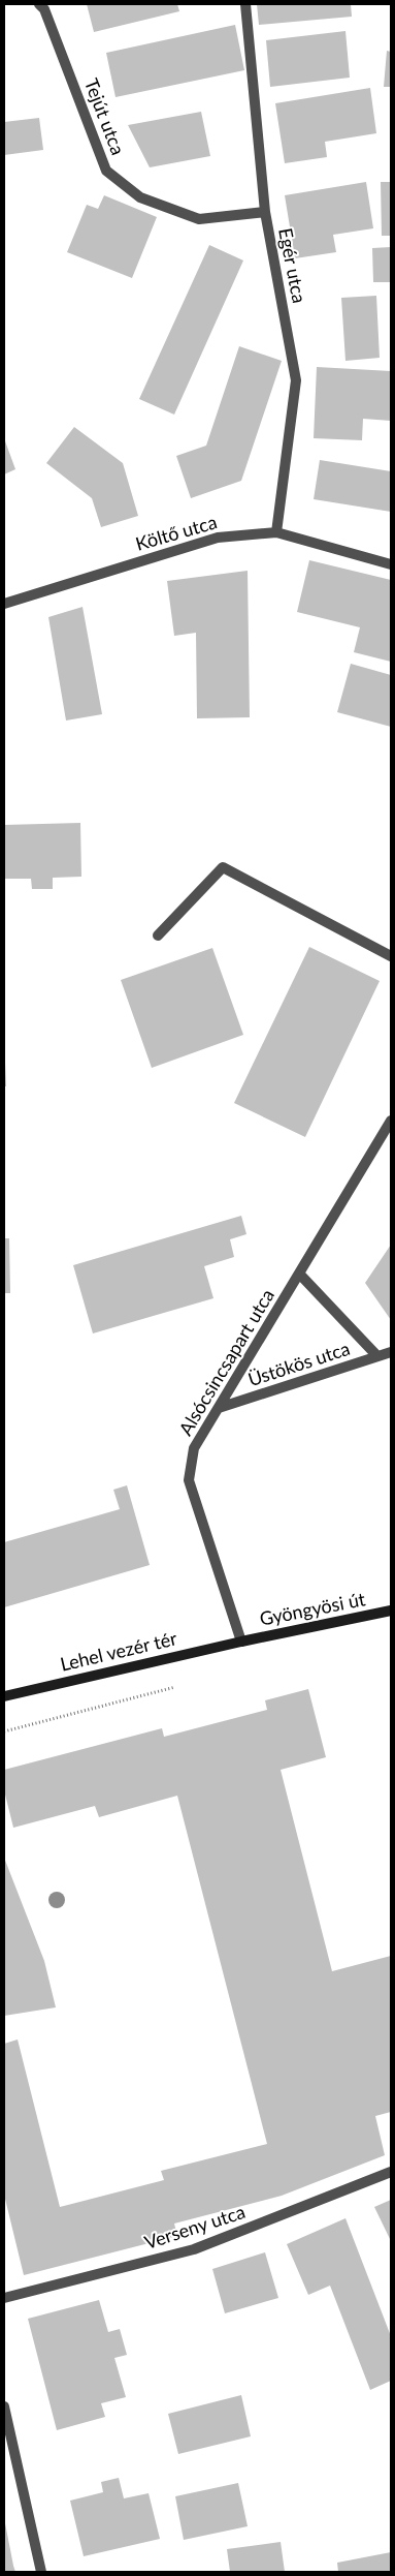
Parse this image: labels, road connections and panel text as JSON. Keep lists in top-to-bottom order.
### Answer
{
  "streets": {
    "street": [
      "Tejút utca",
      "Egér utca",
      "Költő utca",
      "Alsócsincsapart utca",
      "Üstökös utca",
      "Gyöngyösi út",
      "Lehel vezér tér",
      "Verseny utca"
    ]
  },
  "crossings": [
    ["Tejút utca", "Egér utca"],
    ["Egér utca", "Költő utca"],
    ["Alsócsincsapart utca", "Üstökös utca"],
    ["Alsócsincsapart utca", "Gyöngyösi út"],
    ["Alsócsincsapart utca", "Lehel vezér tér"],
    ["Gyöngyösi út", "Lehel vezér tér"]
  ]
}
